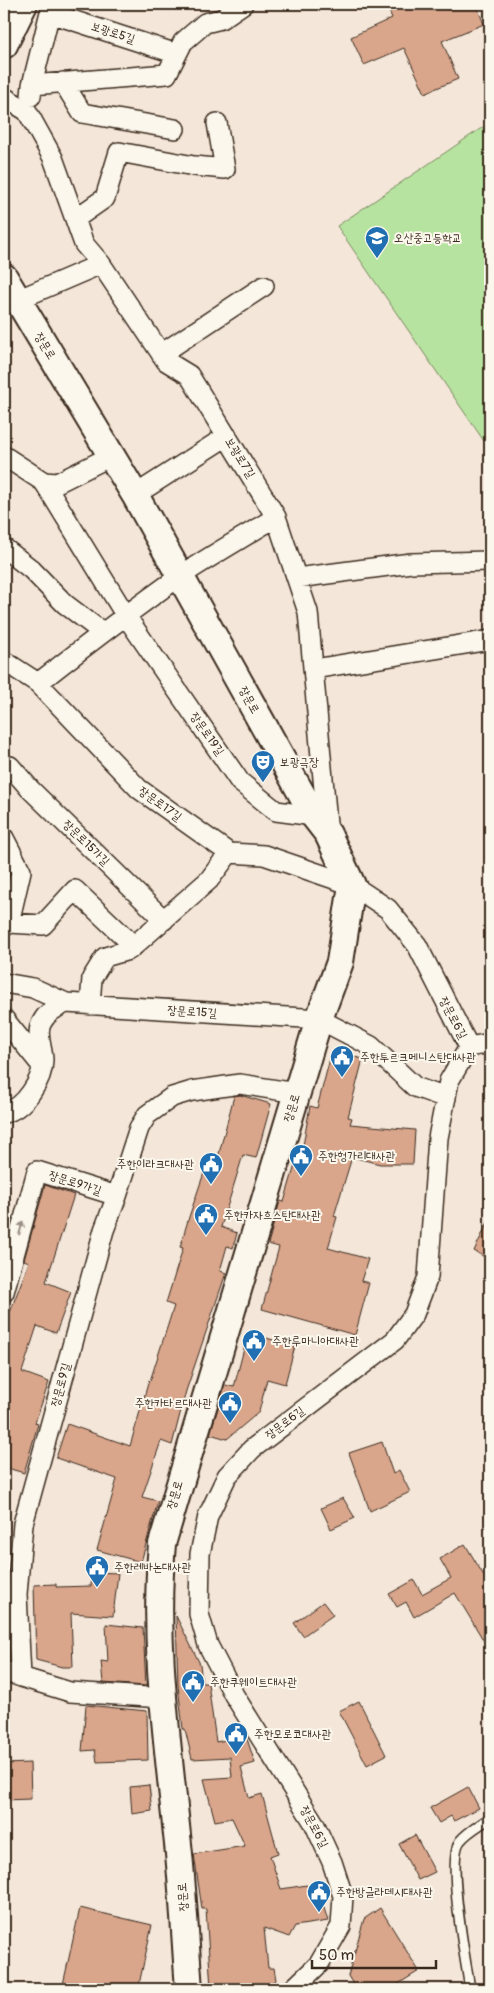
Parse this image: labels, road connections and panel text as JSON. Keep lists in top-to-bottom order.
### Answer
{
  "streets": {
    "street": [
      "보광로5길",
      "장문로",
      "보광로7길",
      "장문로19길",
      "장문로17길",
      "장문로15가길",
      "장문로15길",
      "장문로6길",
      "장문로9가길",
      "장문로9길"
    ]
  },
  "crossings": [
    ["보광로5길", "보광로7길"],
    ["장문로", "보광로7길"],
    ["장문로", "장문로19길"],
    ["장문로", "장문로15길"],
    ["장문로", "장문로6길"],
    ["장문로", "장문로9길"],
    ["보광로7길", "장문로19길"],
    ["장문로9가길", "장문로9길"]
  ],
  "places": {
    "school or university": ["오산중고등학교"],
    "theatre": ["보광극장"],
    "public building": [
      "주한투르크메니스탄대사관",
      "주한헝가리대사관",
      "주한이라크대사관",
      "주한카자흐스탄대사관",
      "주한루마니아대사관",
      "주한카타르대사관",
      "주한레바논대사관",
      "주한쿠웨이트대사관",
      "주한모로코대사관",
      "주한방글라데시대사관"
    ]
  },
  "scale_bar": "50 m"
}
